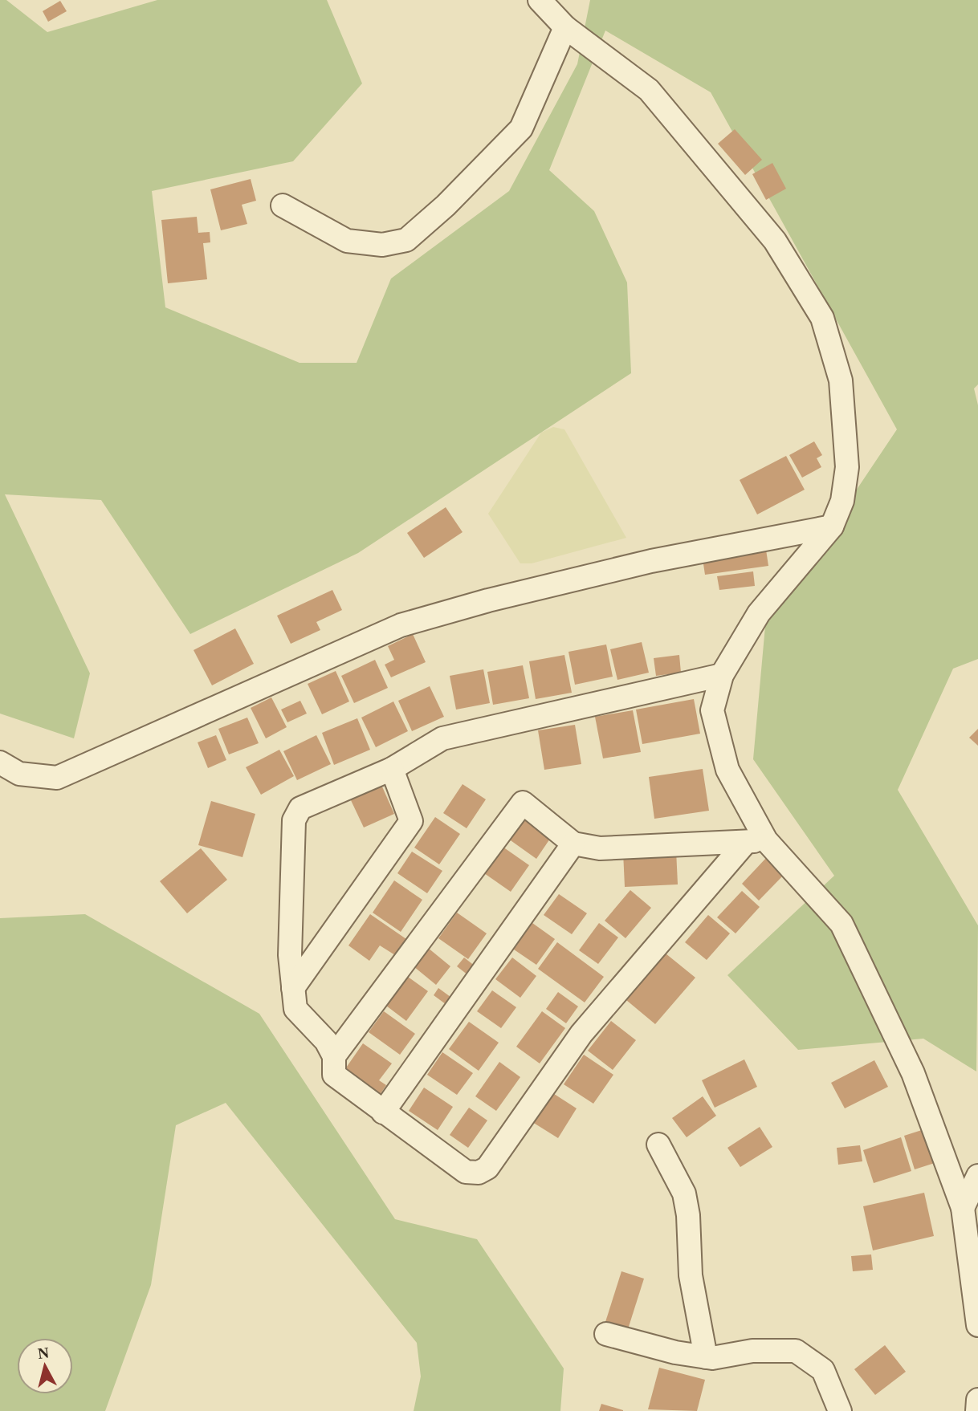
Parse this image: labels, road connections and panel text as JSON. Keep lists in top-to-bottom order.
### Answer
{
  "north": "top"
}
